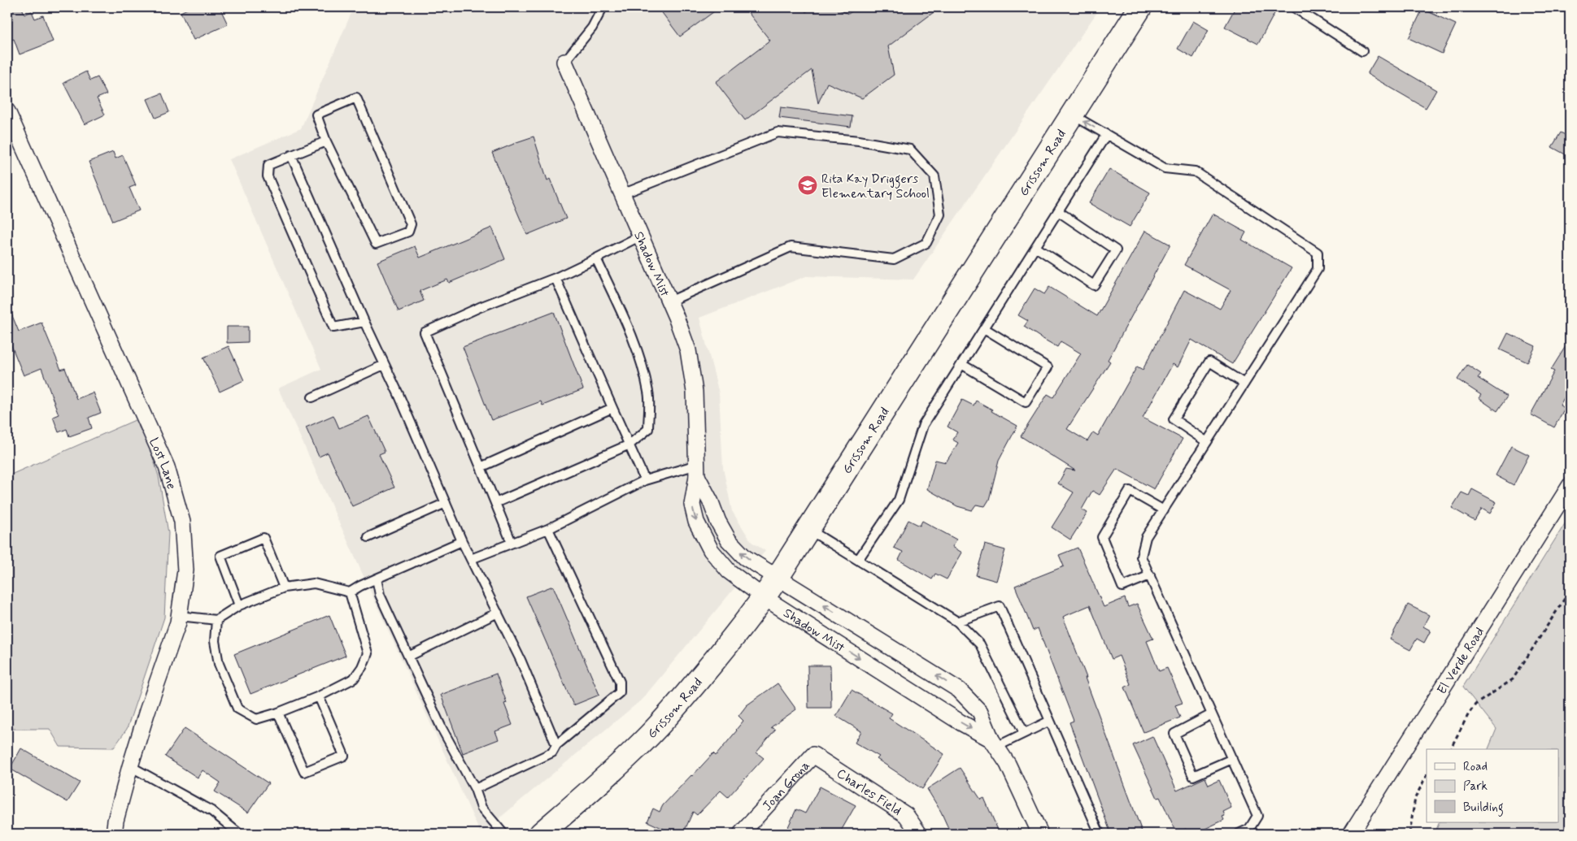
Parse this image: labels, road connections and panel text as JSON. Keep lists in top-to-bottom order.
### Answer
{
  "streets": {
    "main road": ["Grissom Road"],
    "street": [
      "Shadow Mist",
      "Lost Lane",
      "El Verde Road",
      "Joan Grona",
      "Charles Field"
    ]
  },
  "crossings": [
    ["Grissom Road", "Shadow Mist"],
    ["Joan Grona", "Charles Field"]
  ],
  "places": {
    "school or university": ["Rita Kay Driggers Elementary School"]
  },
  "legend": ["Road", "Park", "Building"]
}
